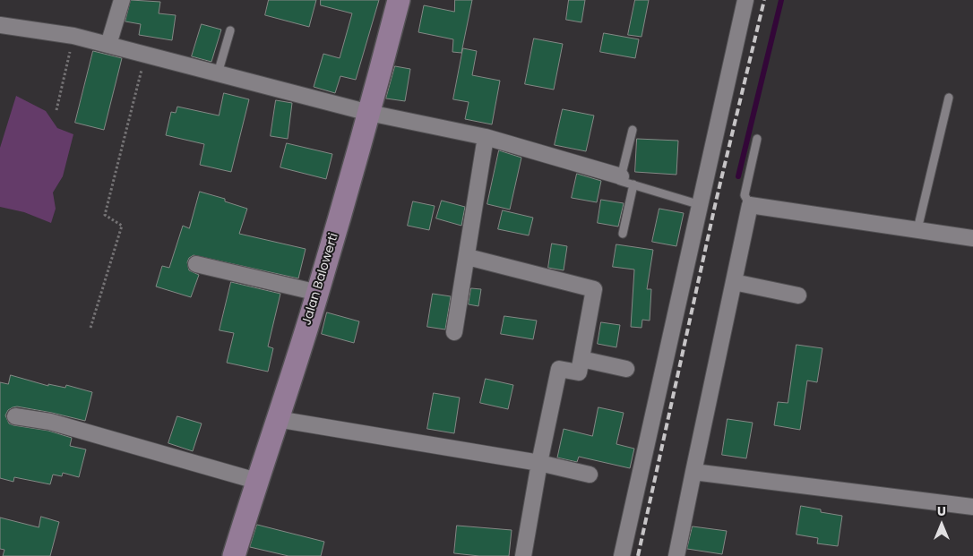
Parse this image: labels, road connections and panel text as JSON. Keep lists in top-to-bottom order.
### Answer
{
  "streets": {
    "street": ["Jalan Balowerti"]
  },
  "north": "top"
}
